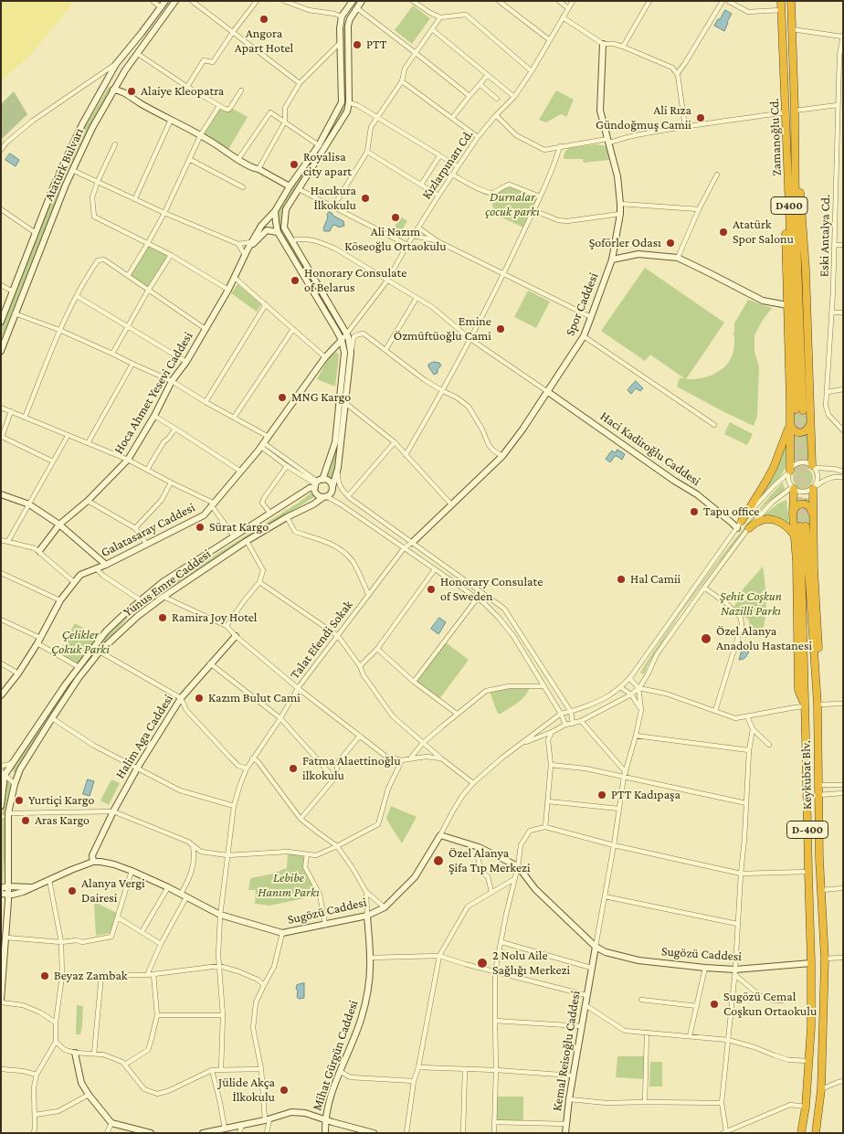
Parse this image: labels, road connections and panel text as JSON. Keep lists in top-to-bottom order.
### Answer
{
  "streets": {
    "highway": [
      "Zamanoğlu Cd.",
      "D400",
      "Keykubat Blv.",
      "D-400"
    ],
    "street": [
      "Atatürk Bulvarı",
      "Kızlarpınarı Cd.",
      "Eski Antalya Cd.",
      "Spor Caddesi",
      "Hoca Ahmet Yesevi Caddesi",
      "Haci Kadiroğlu Caddesi",
      "Galatasaray Caddesi",
      "Yunus Emre Caddesi",
      "Talat Efendi Sokak",
      "Halim Aga Caddesi",
      "Sugözü Caddesi",
      "Kemal Reisoğlu Caddesi",
      "Mihat Gürgün Caddesi"
    ]
  },
  "crossings": [
    ["Zamanoğlu Cd.", "D400"],
    ["Kızlarpınarı Cd.", "Galatasaray Caddesi"],
    ["Spor Caddesi", "Haci Kadiroğlu Caddesi"],
    ["Spor Caddesi", "Talat Efendi Sokak"],
    ["Yunus Emre Caddesi", "Sugözü Caddesi"],
    ["Talat Efendi Sokak", "Sugözü Caddesi"],
    ["Halim Aga Caddesi", "Sugözü Caddesi"],
    ["Keykubat Blv.", "Sugözü Caddesi"],
    ["Sugözü Caddesi", "Kemal Reisoğlu Caddesi"],
    ["Sugözü Caddesi", "Mihat Gürgün Caddesi"]
  ],
  "parks": [
    "Durnalar çocuk parkı",
    "Şehit Coşkun Nazilli Parkı",
    "Çelikler Çokuk Parki",
    "Lebibe Hanım Parkı"
  ],
  "places": [
    "Angora Apart Hotel",
    "PTT",
    "Alaiye Kleopatra",
    "Ali Rıza Gündoğmuş Camii",
    "Royalisa city apart",
    "Hacıkura İlkokulu",
    "Ali Nazım Köseoğlu Ortaokulu",
    "Atatürk Spor Salonu",
    "Şoförler Odası",
    "Honorary Consulate of Belarus",
    "Emine Özmüftüoğlu Cami",
    "MNG Kargo",
    "Tapu office",
    "Sürat Kargo",
    "Hal Camii",
    "Honorary Consulate of Sweden",
    "Ramira Joy Hotel",
    "Özel Alanya Anadolu Hastanesi",
    "Kazım Bulut Cami",
    "Fatma Alaettinoğlu ilkokulu",
    "PTT Kadıpaşa",
    "Yurtiçi Kargo",
    "Aras Kargo",
    "Özel Alanya Şifa Tıp Merkezi",
    "Alanya Vergi Dairesi",
    "2 Nolu Aile Sağlığı Merkezi",
    "Beyaz Zambak",
    "Sugözü Cemal Coşkun Ortaokulu",
    "Jülide Akça İlkokulu"
  ]
}
